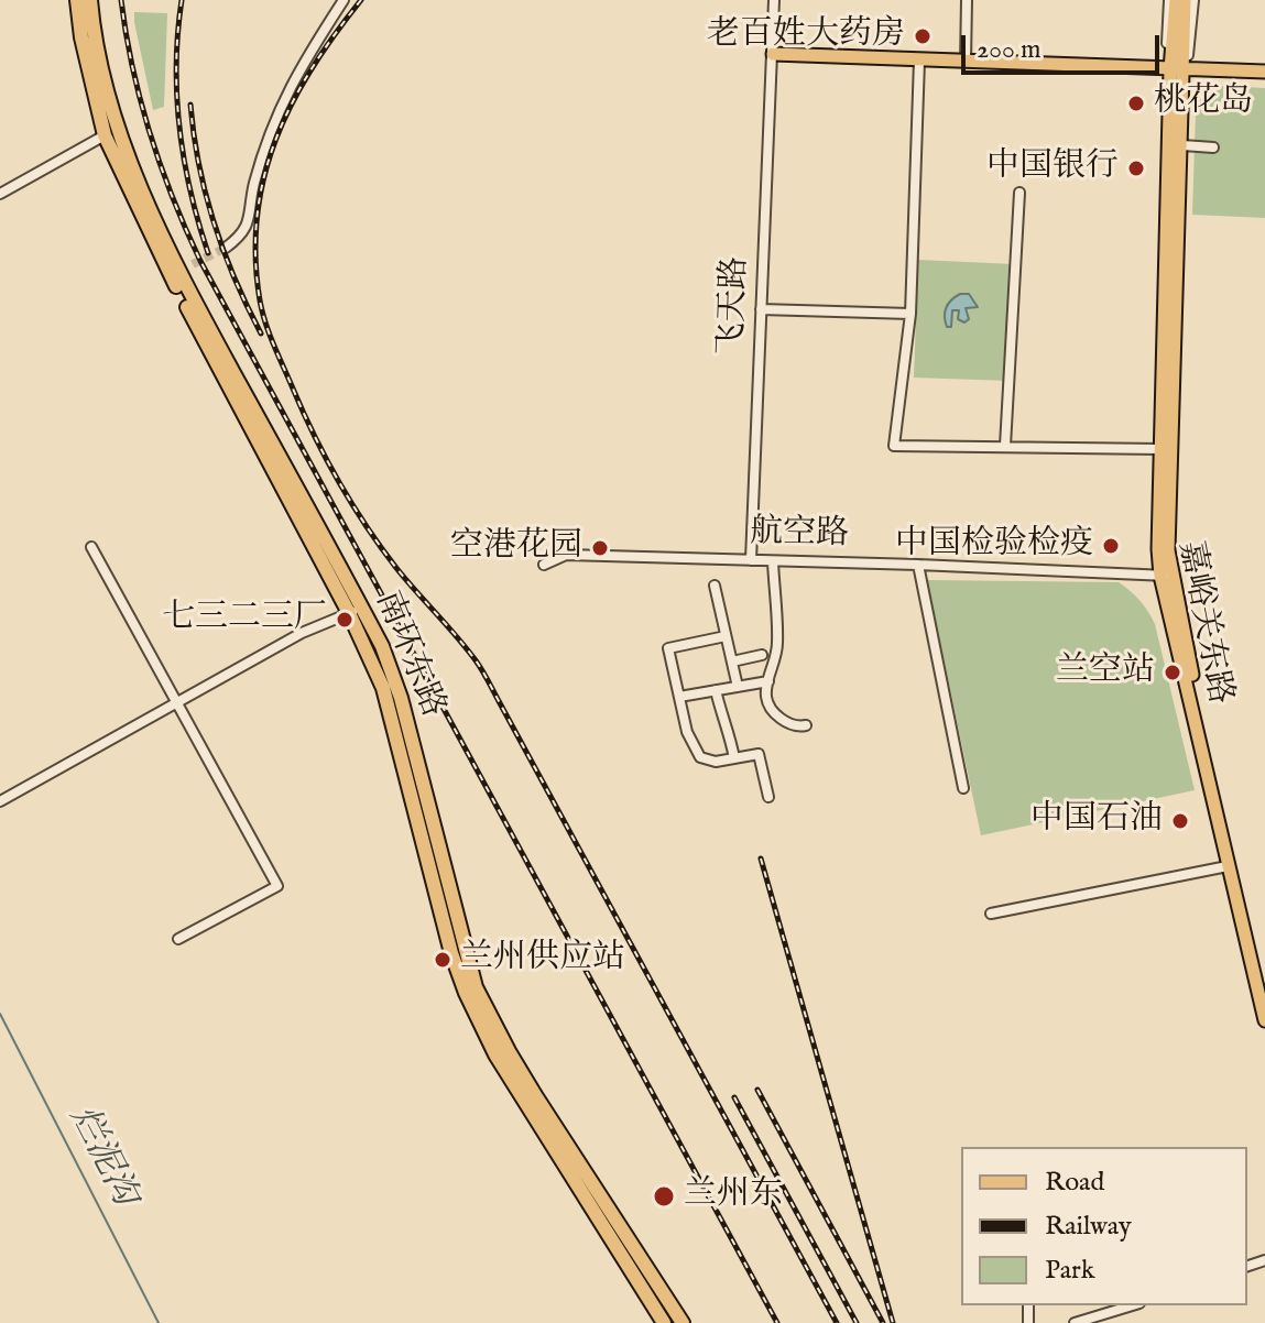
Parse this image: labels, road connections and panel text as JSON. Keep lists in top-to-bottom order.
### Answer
{
  "streets": {
    "highway": ["南环东路"],
    "main road": ["嘉峪关东路"],
    "street": ["飞天路", "航空路"]
  },
  "crossings": [
    ["飞天路", "航空路"],
    ["航空路", "嘉峪关东路"]
  ],
  "water": ["烂泥沟"],
  "places": [
    "老百姓大药房",
    "桃花岛",
    "中国银行",
    "中国检验检疫",
    "空港花园",
    "七三二三厂",
    "兰空站",
    "中国石油",
    "兰州供应站",
    "兰州东"
  ],
  "legend": ["Road", "Railway", "Park"],
  "scale_bar": "200 m"
}
